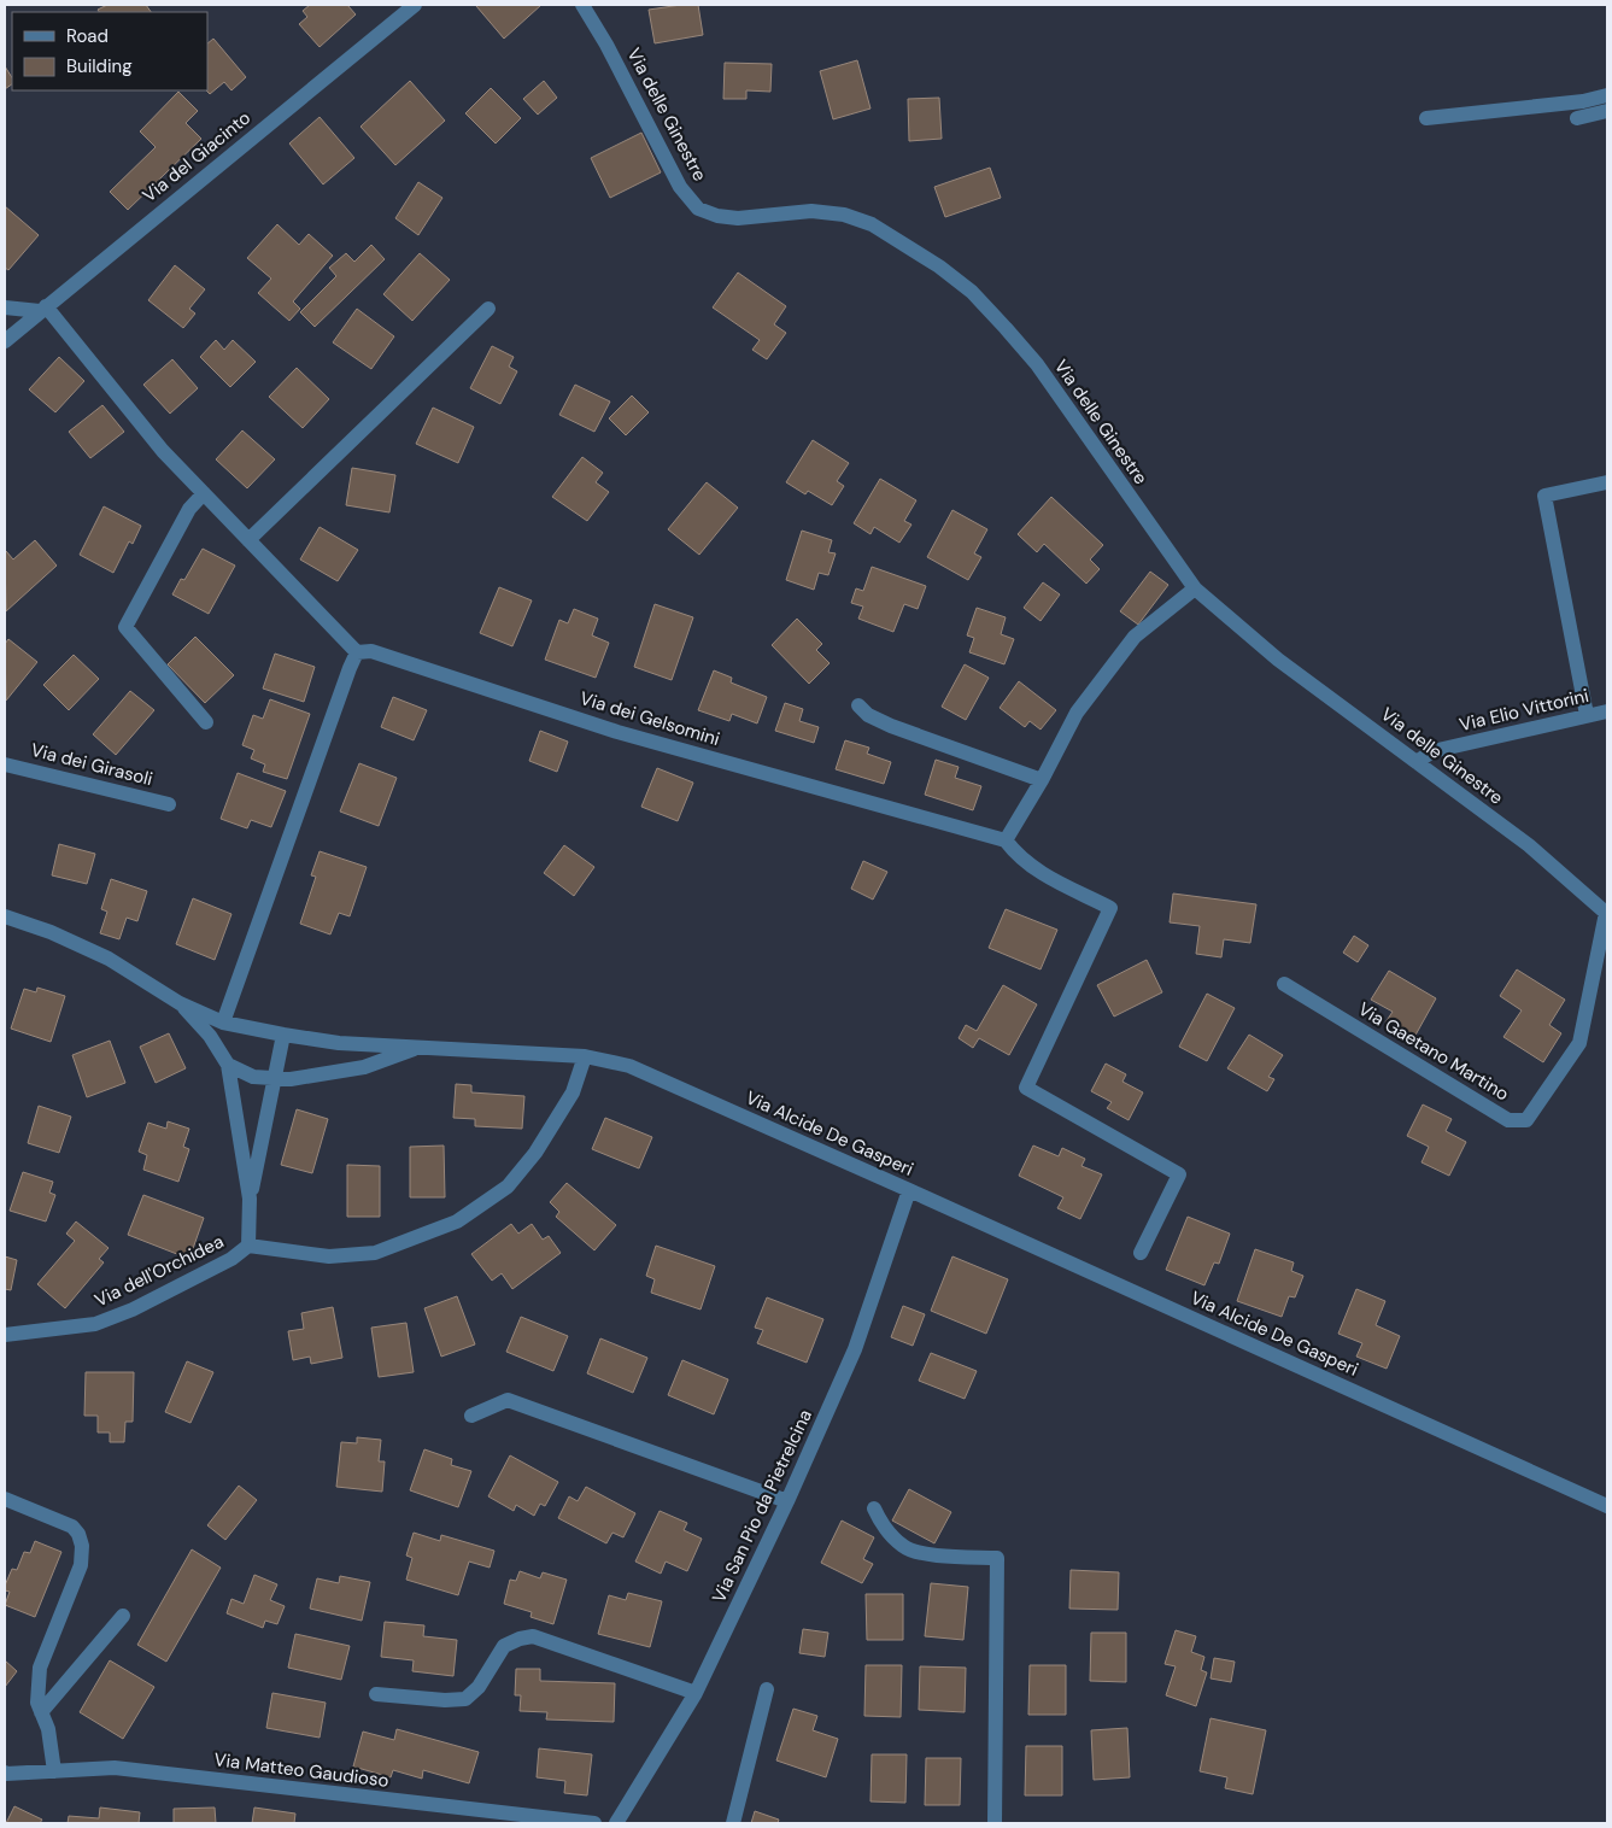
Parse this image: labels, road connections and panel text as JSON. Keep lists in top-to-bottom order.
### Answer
{
  "streets": {
    "street": [
      "Via delle Ginestre",
      "Via del Giacinto",
      "Via Elio Vittorini",
      "Via dei Gelsomini",
      "Via dei Girasoli",
      "Via Gaetano Martino",
      "Via Alcide De Gasperi",
      "Via dell'Orchidea",
      "Via San Pio da Pietrelcina",
      "Via Matteo Gaudioso"
    ]
  },
  "crossings": [
    ["Via delle Ginestre", "Via Elio Vittorini"],
    ["Via delle Ginestre", "Via Gaetano Martino"],
    ["Via Alcide De Gasperi", "Via dell'Orchidea"],
    ["Via Alcide De Gasperi", "Via San Pio da Pietrelcina"]
  ],
  "legend": ["Road", "Building"]
}
